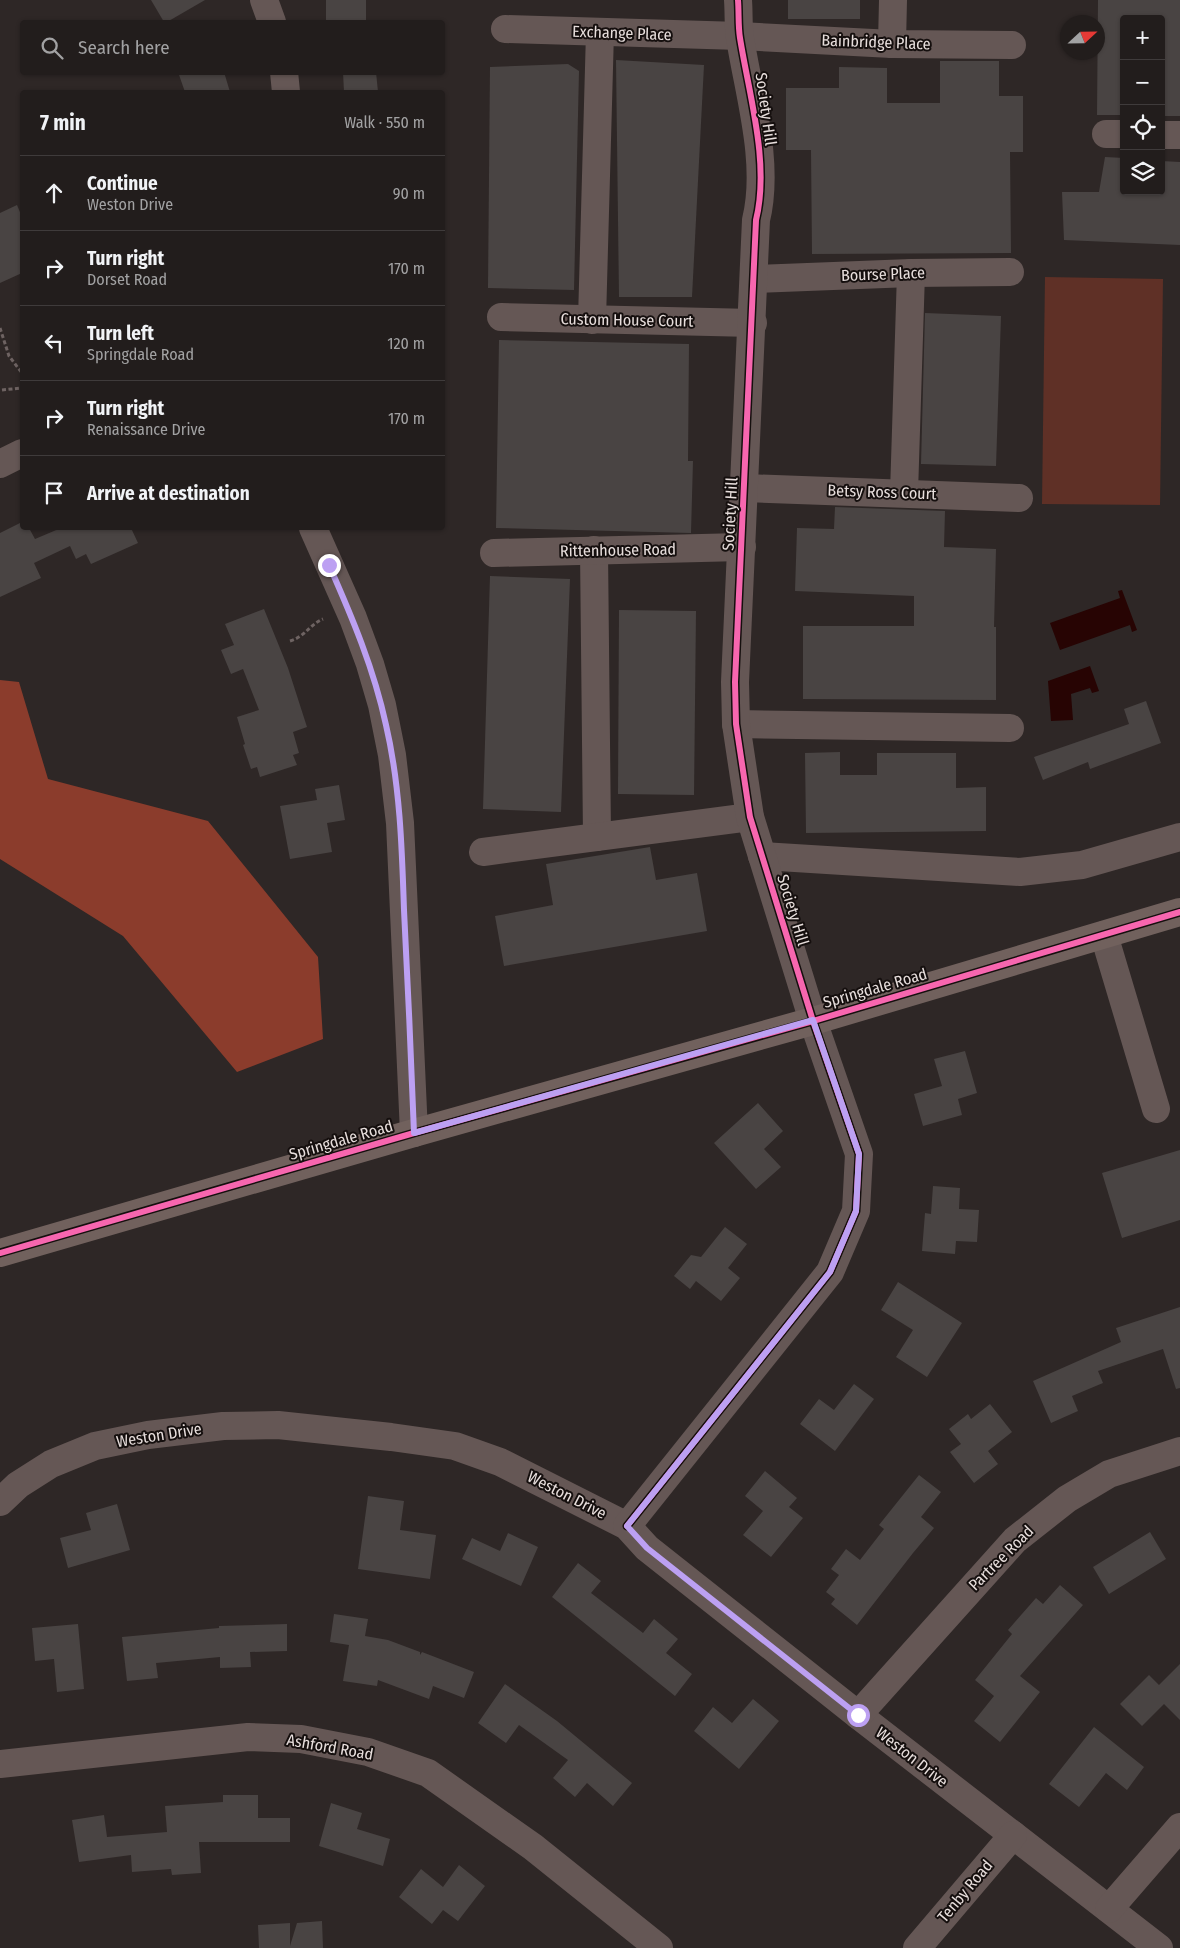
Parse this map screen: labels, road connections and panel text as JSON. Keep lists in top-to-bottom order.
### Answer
{
  "streets": {
    "main road": ["Springdale Road"],
    "street": [
      "Exchange Place",
      "Bainbridge Place",
      "Society Hill",
      "Bourse Place",
      "Custom House Court",
      "Betsy Ross Court",
      "Rittenhouse Road",
      "Weston Drive",
      "Partree Road",
      "Ashford Road",
      "Tenby Road"
    ]
  },
  "crossings": [
    ["Exchange Place", "Bainbridge Place"],
    ["Exchange Place", "Society Hill"],
    ["Bainbridge Place", "Society Hill"],
    ["Society Hill", "Bourse Place"],
    ["Society Hill", "Custom House Court"],
    ["Society Hill", "Betsy Ross Court"],
    ["Society Hill", "Rittenhouse Road"],
    ["Society Hill", "Springdale Road"],
    ["Society Hill", "Weston Drive"],
    ["Weston Drive", "Partree Road"],
    ["Weston Drive", "Tenby Road"]
  ],
  "north": "right",
  "page": {
    "map_buttons": ["+", "−"],
    "search": "Search here",
    "heading": ["7 min", "Walk · 550 m"],
    "list": [
      ["Continue", "Weston Drive", "90 m"],
      ["Turn right", "Dorset Road", "170 m"],
      ["Turn left", "Springdale Road", "120 m"],
      ["Turn right", "Renaissance Drive", "170 m"],
      "Arrive at destination"
    ]
  }
}
